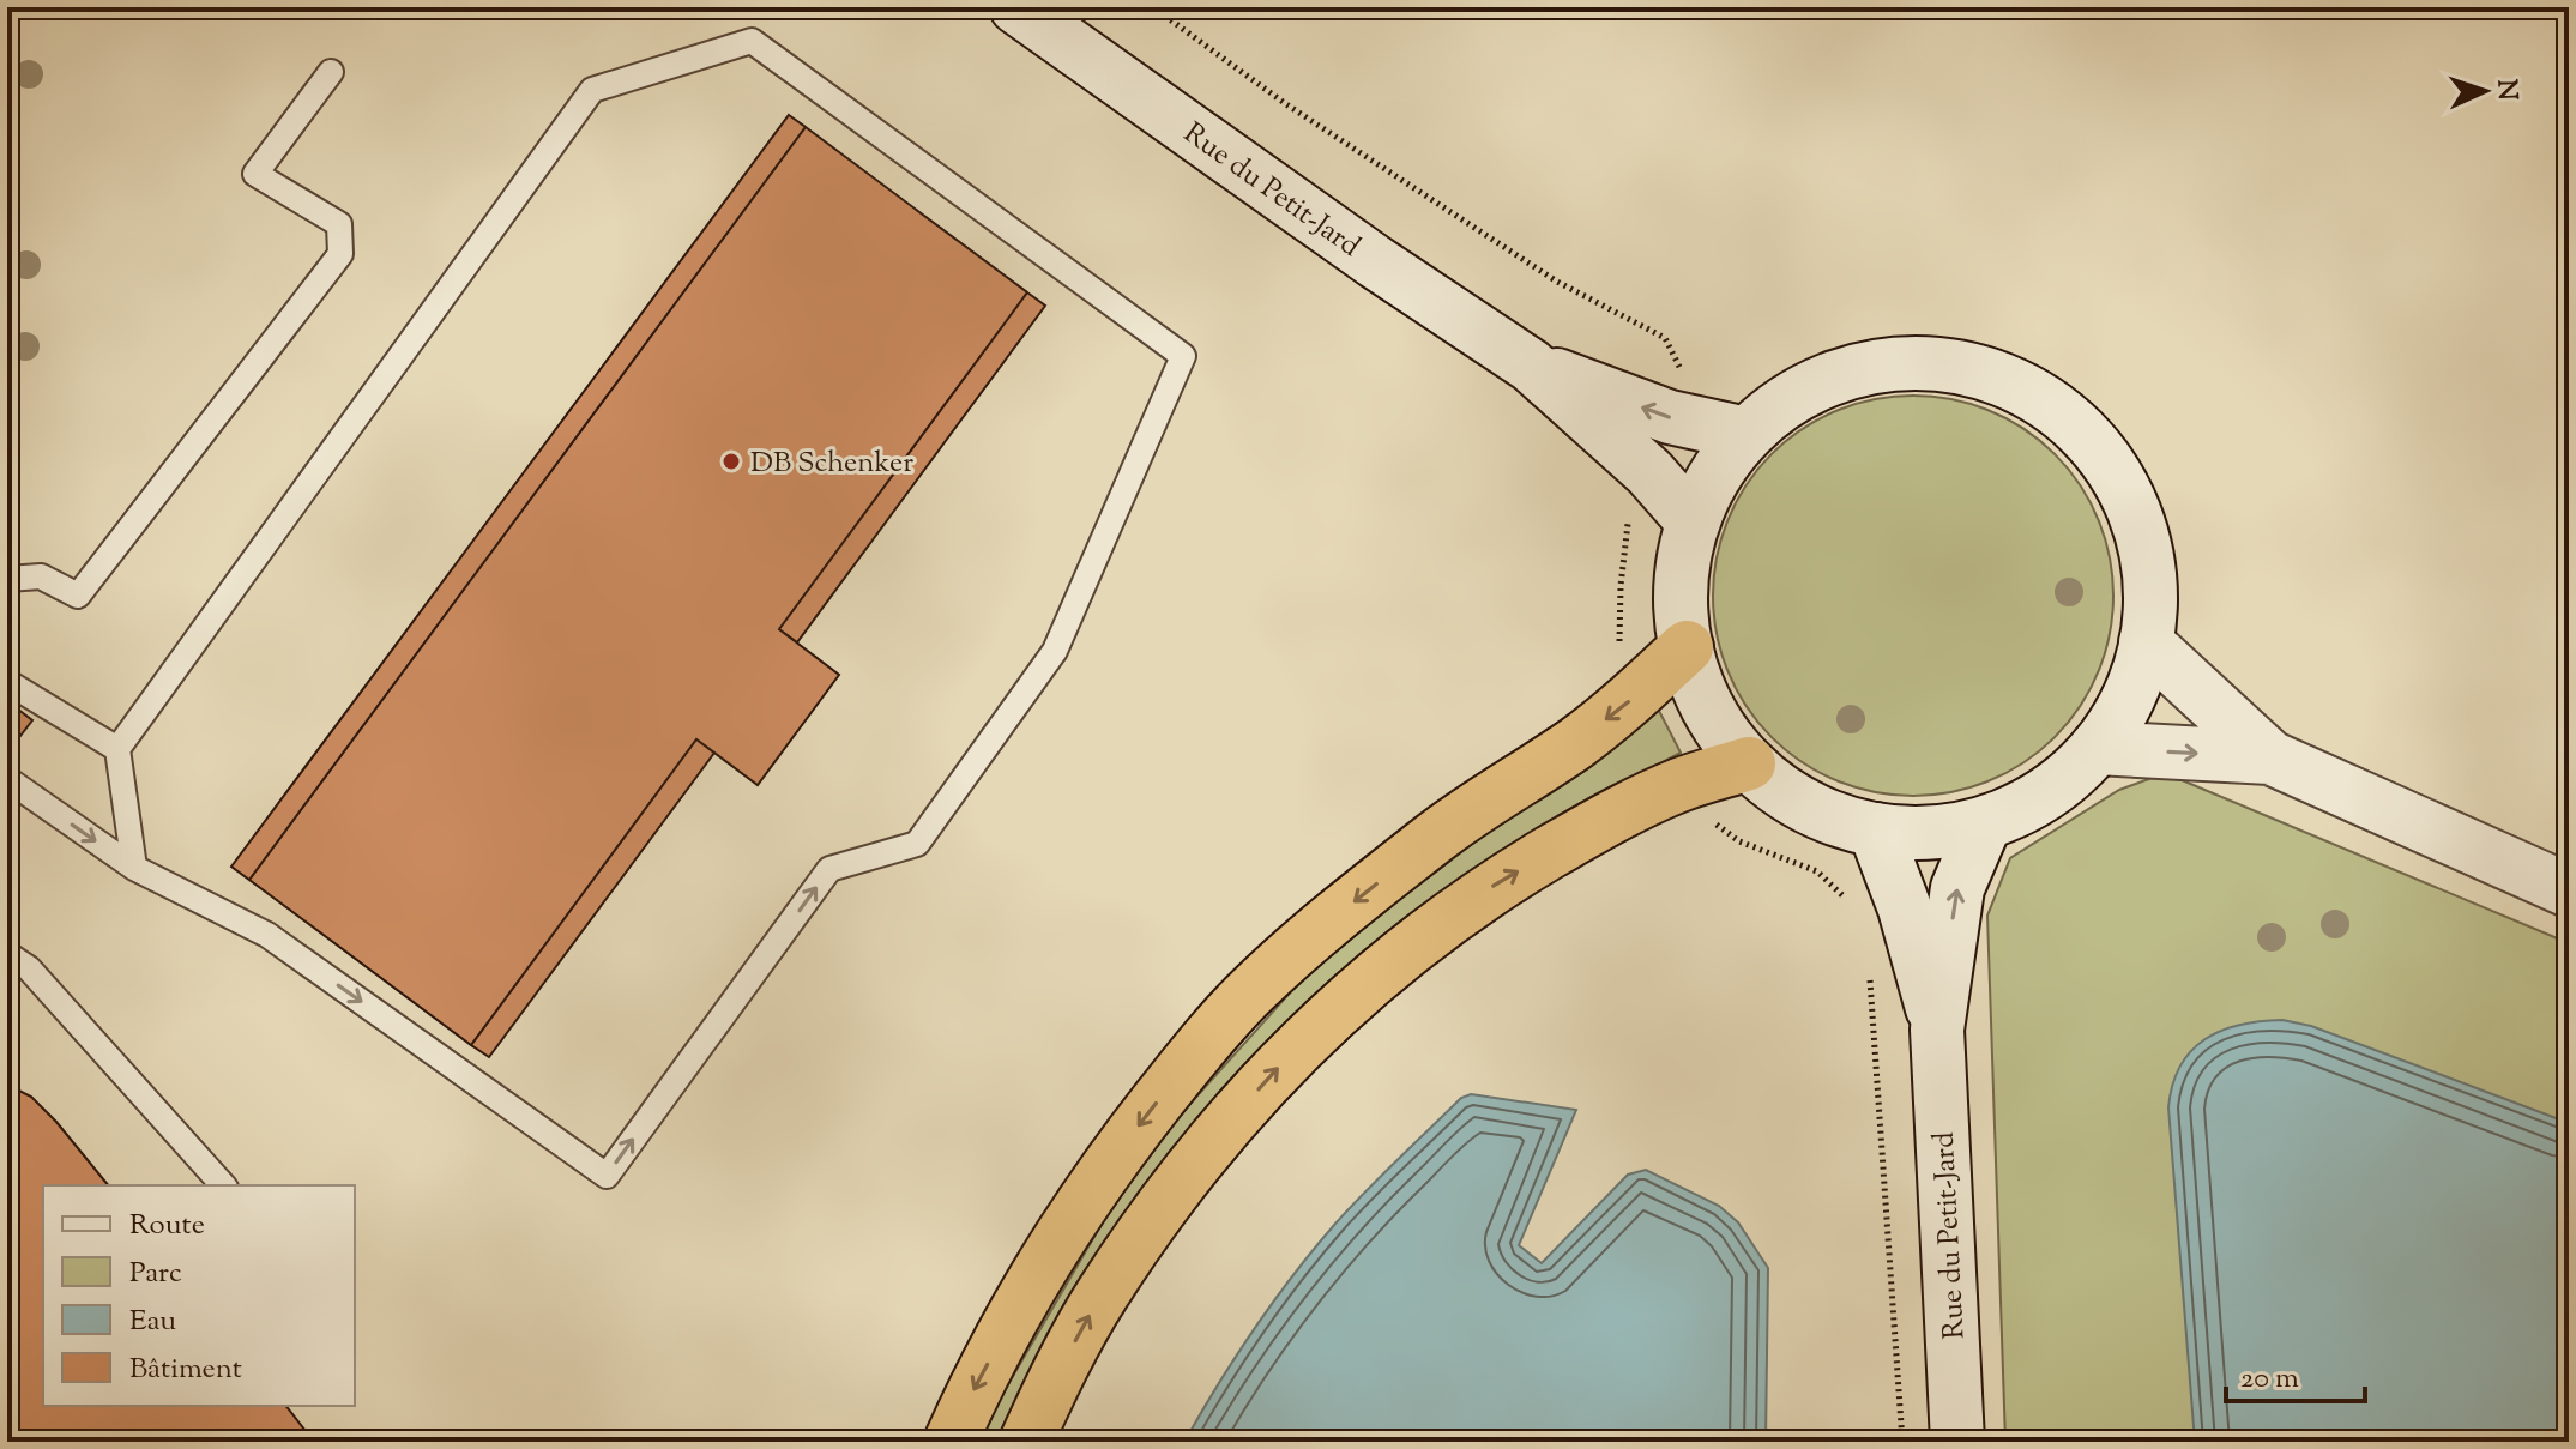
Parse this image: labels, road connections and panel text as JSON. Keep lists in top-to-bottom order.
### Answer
{
  "streets": {
    "main road": ["Rue du Petit-Jard"]
  },
  "places": ["DB Schenker"],
  "legend": [
    "Route",
    "Parc",
    "Eau",
    "Bâtiment"
  ],
  "scale_bar": "20 m",
  "north": "right"
}
